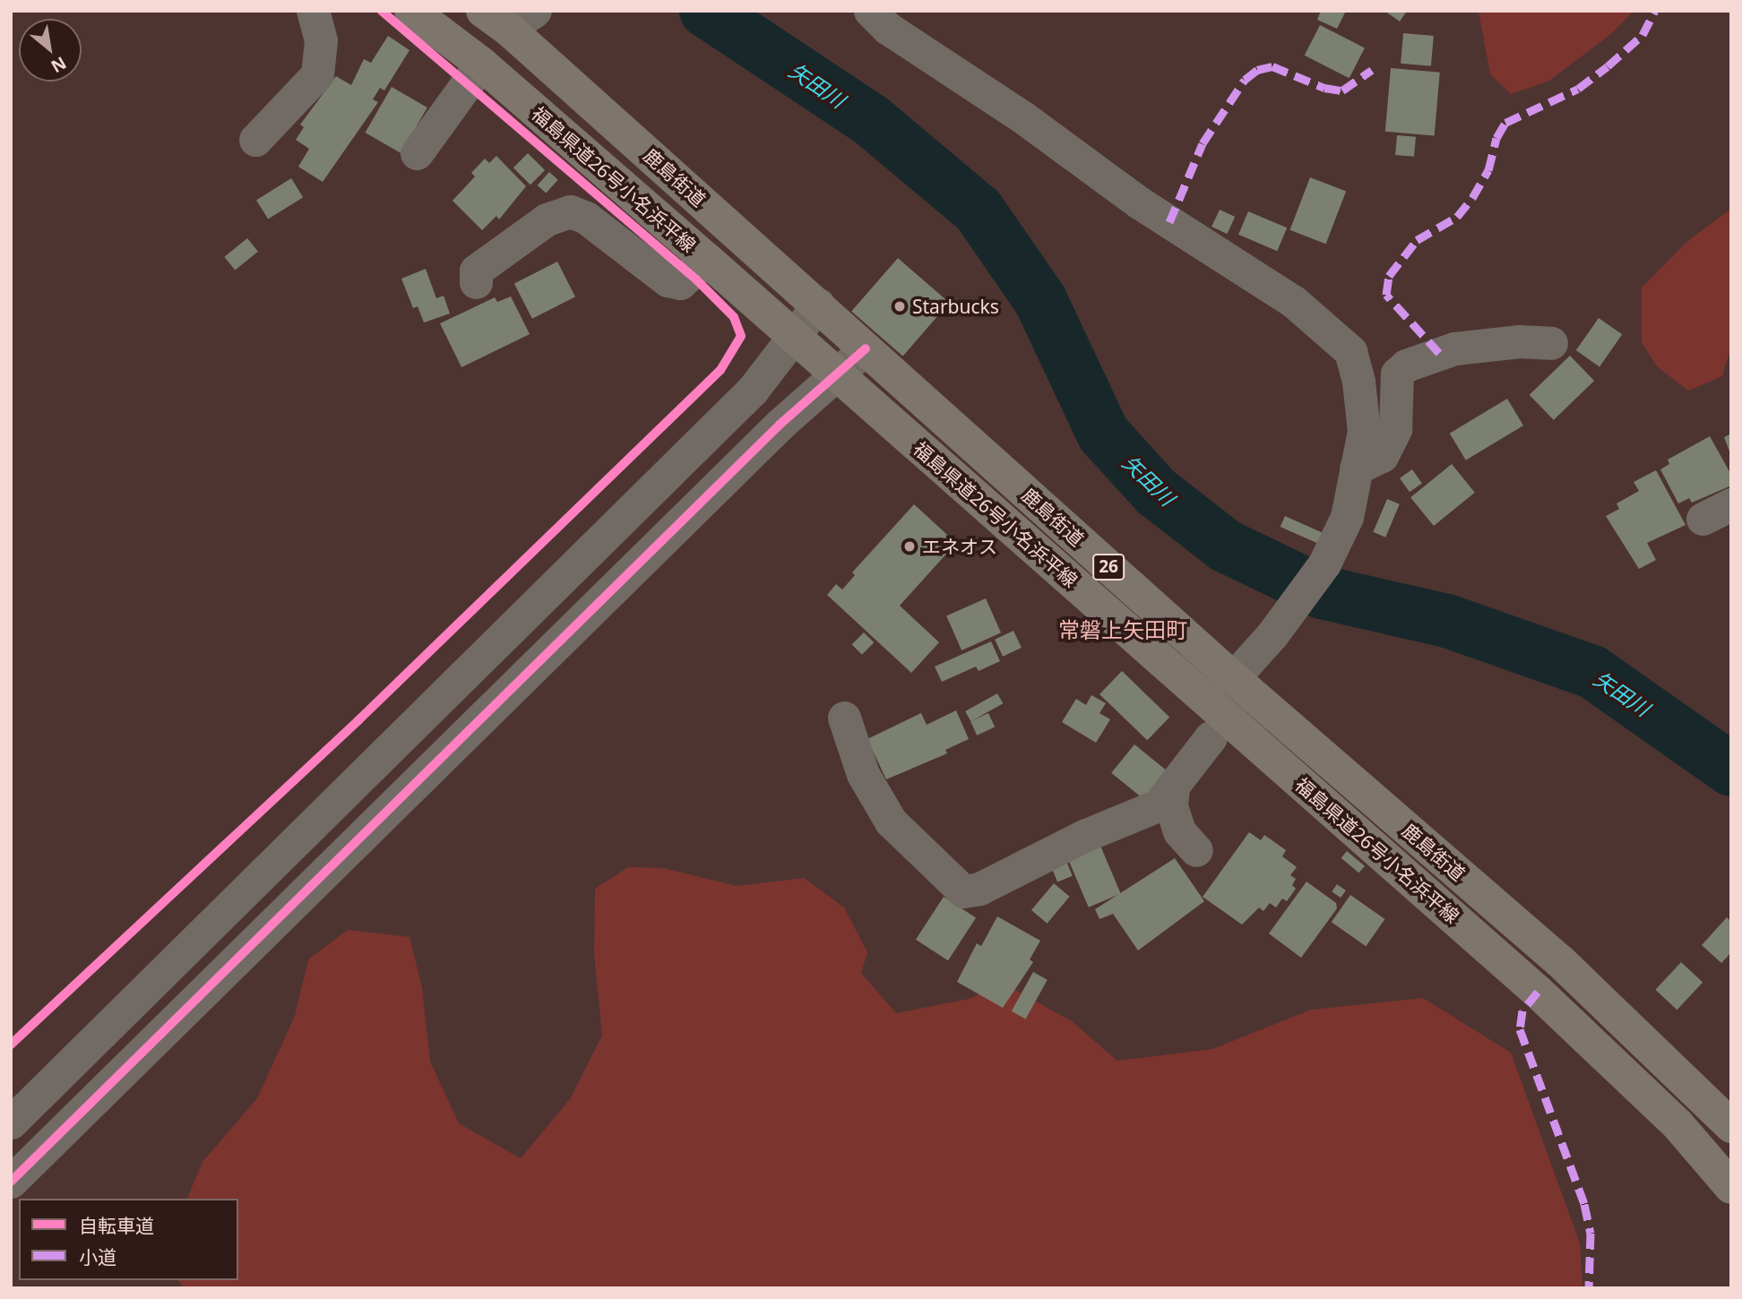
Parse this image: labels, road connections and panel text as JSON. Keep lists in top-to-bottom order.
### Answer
{
  "streets": {
    "main road": ["鹿島街道", "福島県道26号小名浜平線", "26"]
  },
  "districts": ["常磐上矢田町"],
  "water": ["矢田川"],
  "places": ["Starbucks", "エネオス"],
  "legend": ["自転車道", "小道"],
  "north": "bottom right"
}
